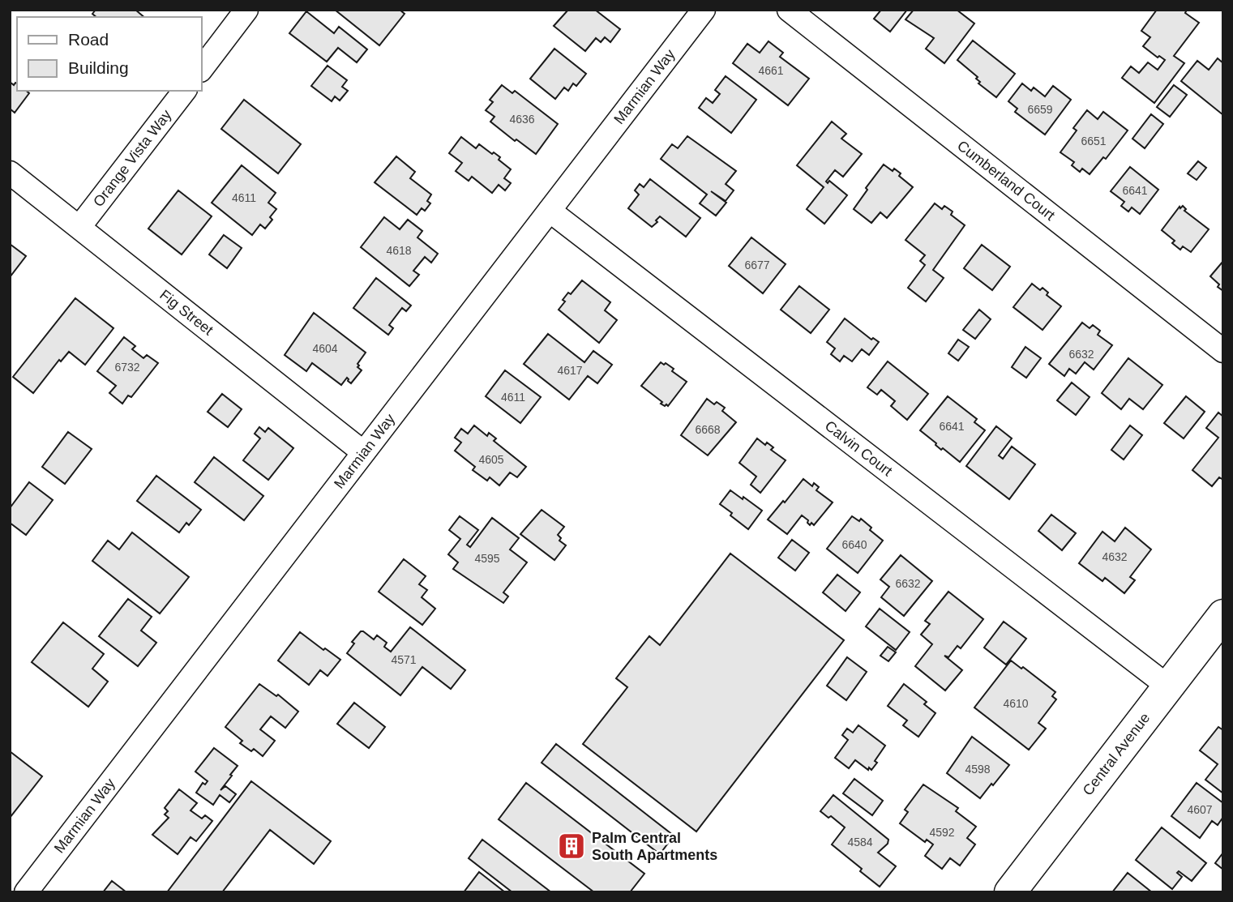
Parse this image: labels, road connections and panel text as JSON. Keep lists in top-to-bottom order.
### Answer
{
  "streets": {
    "main road": ["Central Avenue"],
    "street": [
      "Marmian Way",
      "Orange Vista Way",
      "Cumberland Court",
      "Fig Street",
      "Calvin Court"
    ]
  },
  "crossings": [
    ["Marmian Way", "Fig Street"],
    ["Marmian Way", "Calvin Court"],
    ["Orange Vista Way", "Fig Street"],
    ["Calvin Court", "Central Avenue"]
  ],
  "places": {
    "building": ["Palm Central South Apartments"]
  },
  "house_numbers": [
    "4661",
    "6659",
    "4636",
    "6651",
    "6641",
    "4611",
    "4618",
    "6677",
    "4604",
    "6632",
    "6732",
    "4617",
    "4611",
    "6641",
    "6668",
    "4605",
    "6640",
    "4632",
    "4595",
    "6632",
    "4571",
    "4610",
    "4598",
    "4607",
    "4592",
    "4584"
  ],
  "legend": ["Road", "Building"]
}
